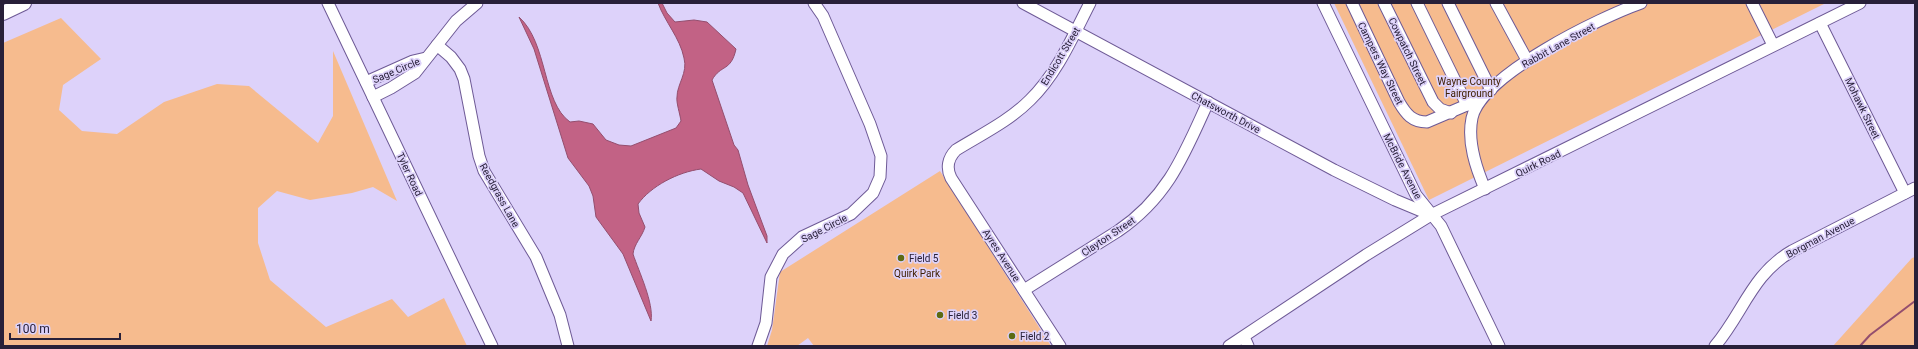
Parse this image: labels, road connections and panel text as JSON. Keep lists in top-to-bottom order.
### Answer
{
  "streets": {
    "street": [
      "Rabbit Lane Street",
      "Cowpatch Street",
      "Endicott Street",
      "Campers Way Street",
      "Sage Circle",
      "Mohawk Street",
      "Chatsworth Drive",
      "Quirk Road",
      "McBride Avenue",
      "Tyler Road",
      "Reedgrass Lane",
      "Clayton Street",
      "Borgman Avenue",
      "Ayres Avenue"
    ]
  },
  "crossings": [
    ["Rabbit Lane Street", "Campers Way Street"],
    ["Rabbit Lane Street", "Quirk Road"],
    ["Cowpatch Street", "Campers Way Street"],
    ["Endicott Street", "Chatsworth Drive"],
    ["Endicott Street", "Ayres Avenue"],
    ["Sage Circle", "Tyler Road"],
    ["Sage Circle", "Reedgrass Lane"],
    ["Mohawk Street", "Quirk Road"],
    ["Mohawk Street", "Borgman Avenue"],
    ["Chatsworth Drive", "Quirk Road"],
    ["Chatsworth Drive", "McBride Avenue"],
    ["Chatsworth Drive", "Clayton Street"],
    ["Quirk Road", "McBride Avenue"],
    ["Clayton Street", "Ayres Avenue"]
  ],
  "parks": ["Wayne County Fairground", "Quirk Park"],
  "places": ["Field 5", "Field 3", "Field 2"],
  "scale_bar": "100 m"
}
